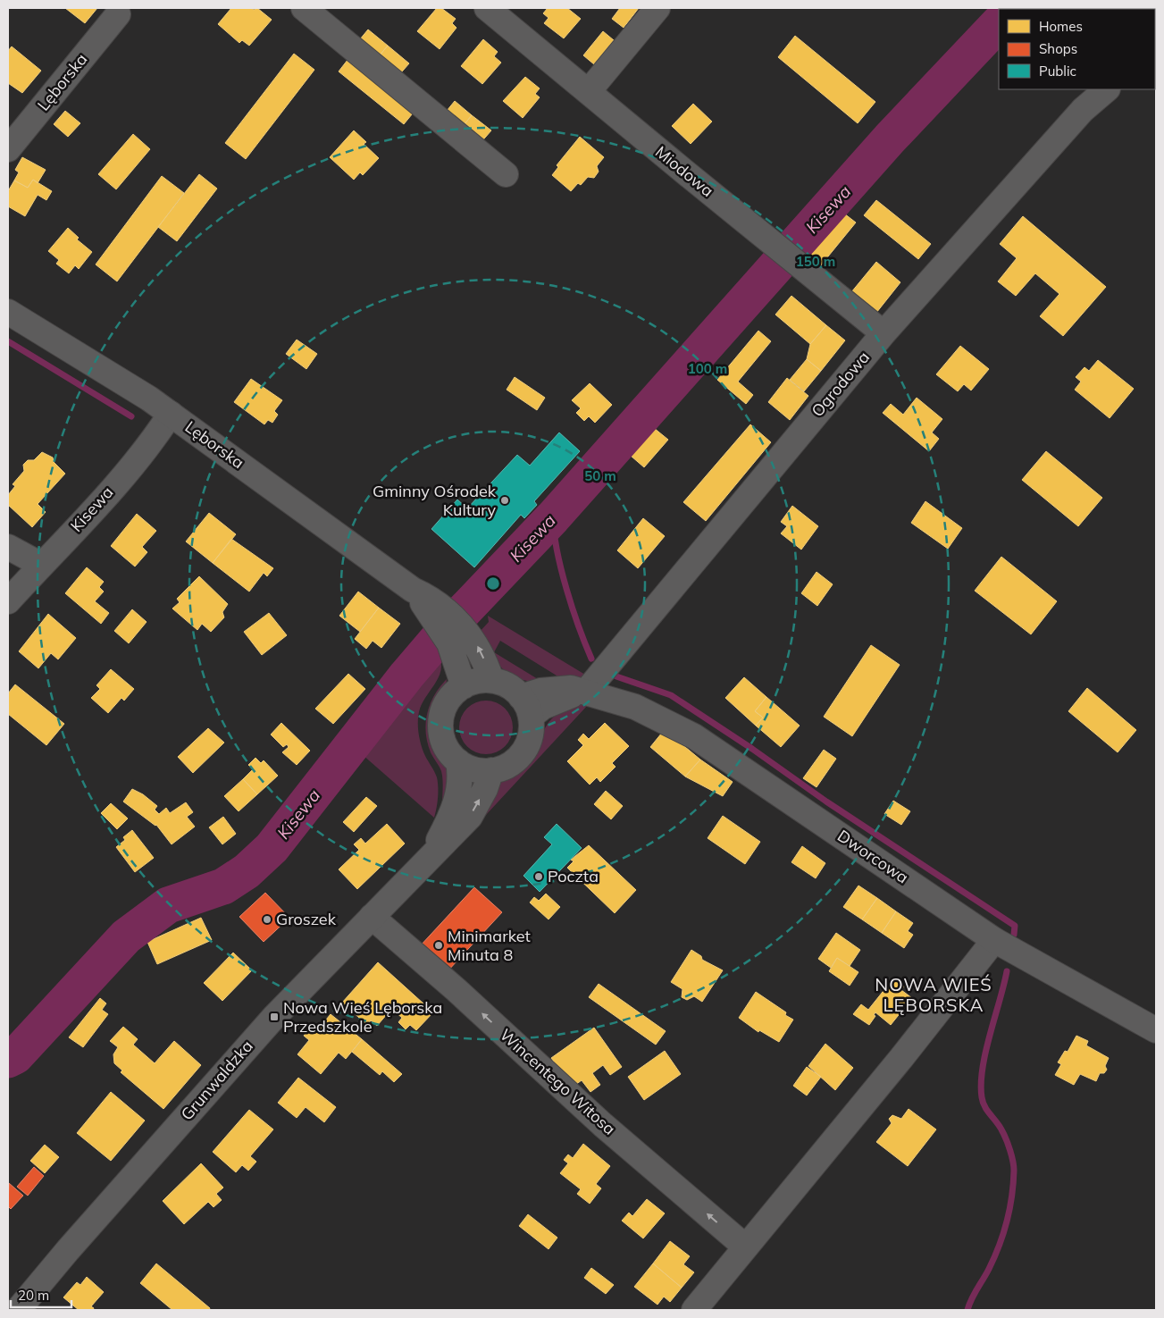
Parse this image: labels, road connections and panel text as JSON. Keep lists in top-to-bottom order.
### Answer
{
  "streets": {
    "street": [
      "Lęborska",
      "Miodowa",
      "Ogrodowa",
      "Kisewa",
      "Dworcowa",
      "Grunwaldzka",
      "Wincentego Witosa"
    ]
  },
  "crossings": [
    ["Lęborska", "Kisewa"],
    ["Lęborska", "Grunwaldzka"],
    ["Miodowa", "Ogrodowa"],
    ["Ogrodowa", "Dworcowa"],
    ["Grunwaldzka", "Wincentego Witosa"]
  ],
  "one_way": ["Wincentego Witosa"],
  "districts": ["NOWA WIEŚ LĘBORSKA"],
  "water": ["Kisewa"],
  "places": {
    "other": [
      "Gminny Ośrodek Kultury",
      "Poczta",
      "Groszek",
      "Minimarket Minuta 8"
    ],
    "transit": ["Nowa Wieś Lęborska Przedszkole"]
  },
  "legend": ["Homes", "Shops", "Public"],
  "scale_bar": "20 m",
  "rings": ["150 m", "100 m", "50 m"]
}
